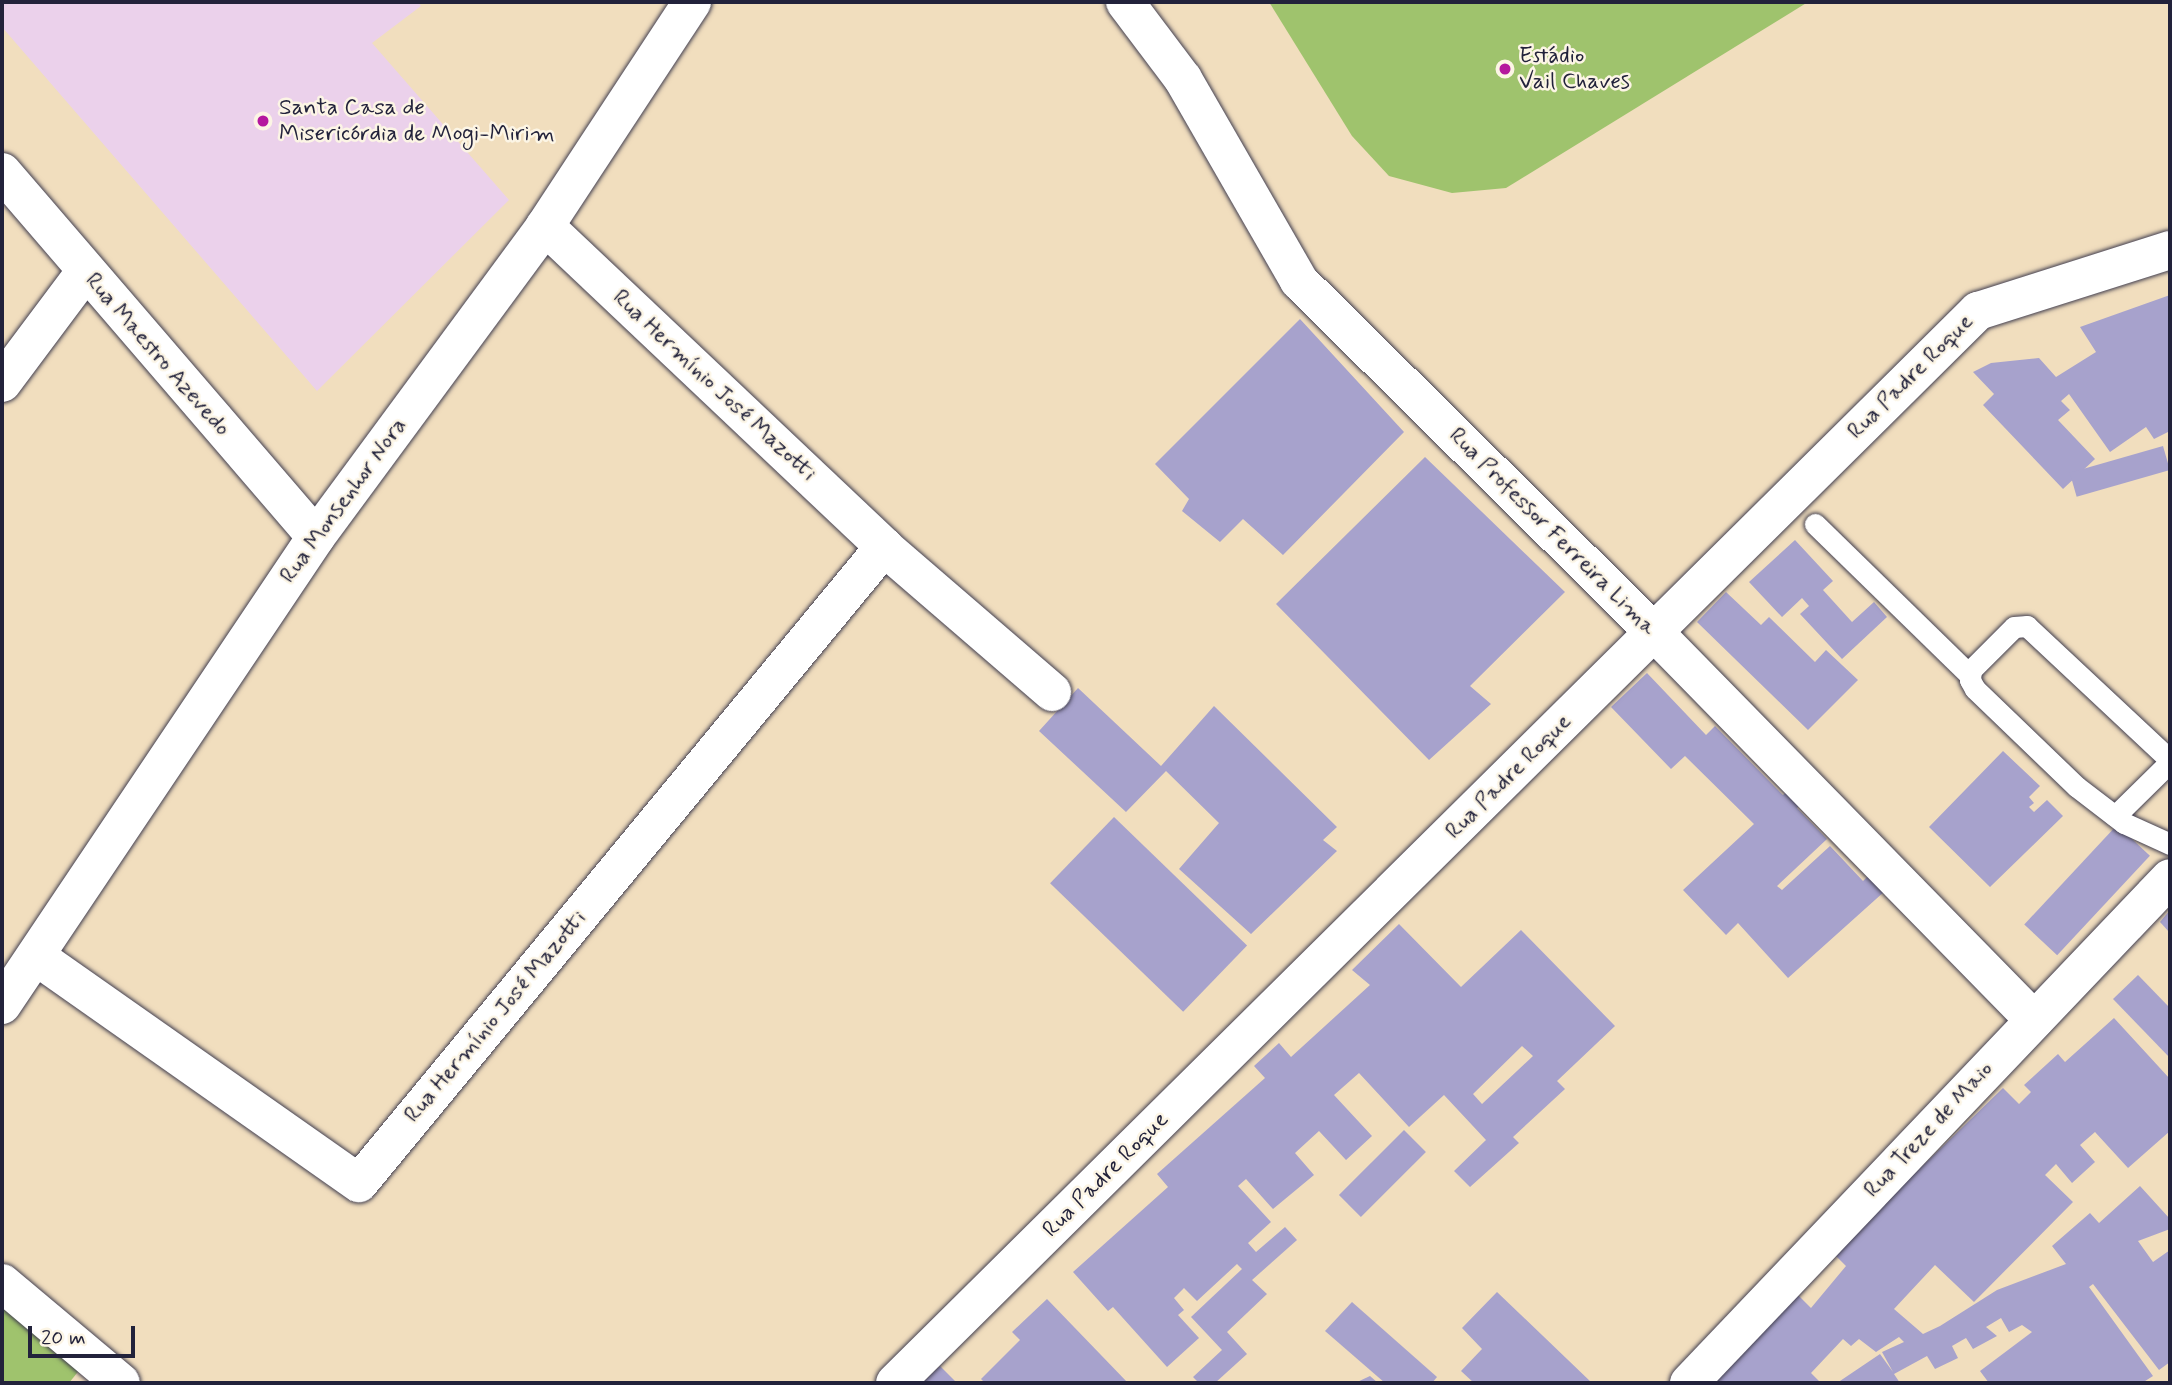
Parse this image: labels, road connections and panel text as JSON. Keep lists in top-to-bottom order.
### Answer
{
  "streets": {
    "street": [
      "Rua Maestro Azevedo",
      "Rua Padre Roque",
      "Rua Hermínio José Mazotti",
      "Rua Monsenhor Nora",
      "Rua Professor Ferreira Lima",
      "Rua Treze de Maio"
    ]
  },
  "crossings": [
    ["Rua Maestro Azevedo", "Rua Monsenhor Nora"],
    ["Rua Padre Roque", "Rua Professor Ferreira Lima"],
    ["Rua Hermínio José Mazotti", "Rua Monsenhor Nora"],
    ["Rua Professor Ferreira Lima", "Rua Treze de Maio"]
  ],
  "places": ["Estádio Vail Chaves", "Santa Casa de Misericórdia de Mogi-Mirim"],
  "scale_bar": "20 m"
}
